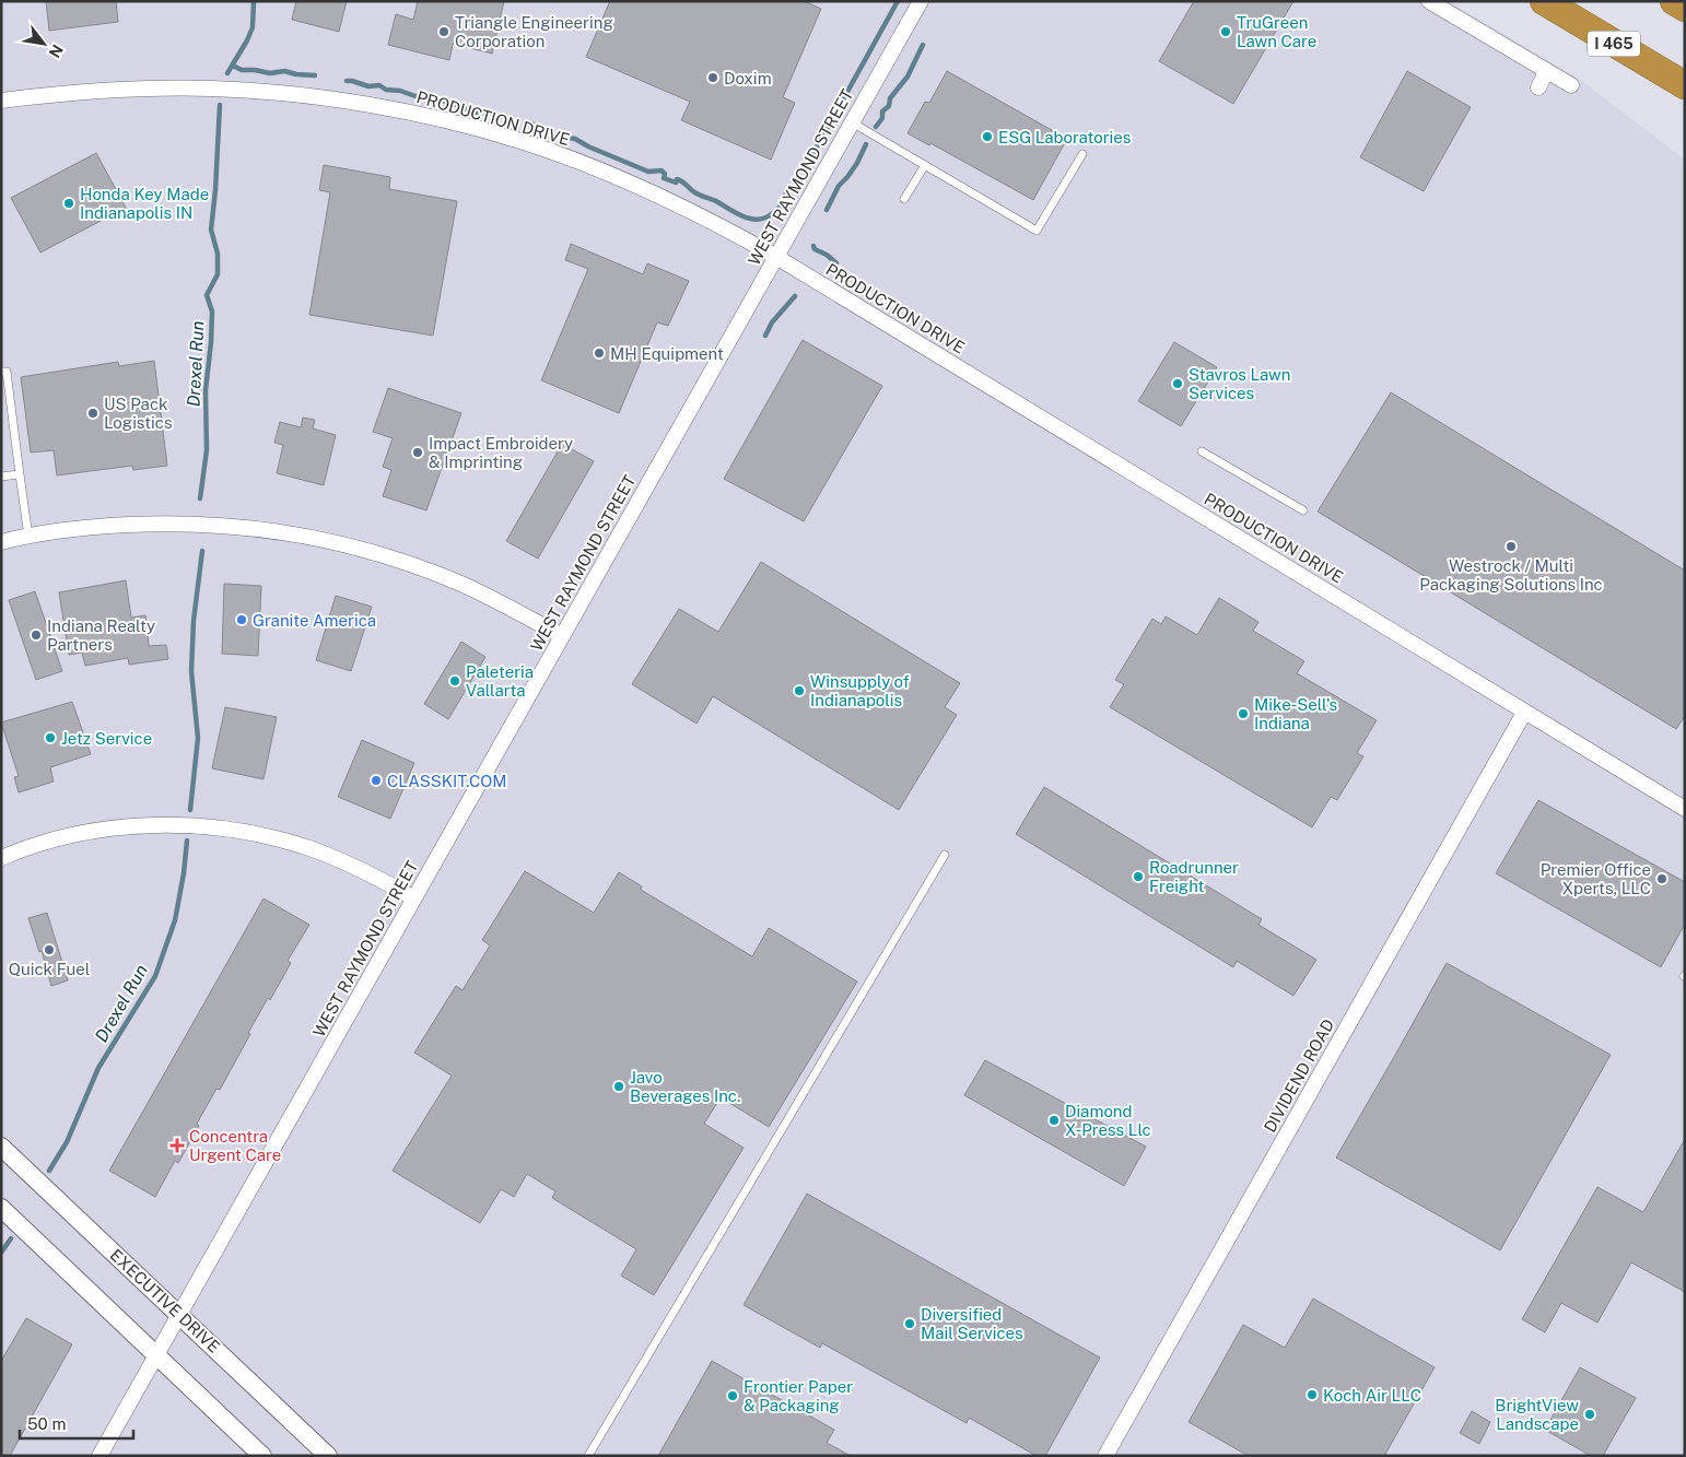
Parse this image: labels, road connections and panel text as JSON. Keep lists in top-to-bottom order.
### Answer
{
  "streets": {
    "highway": ["I 465"],
    "street": [
      "PRODUCTION DRIVE",
      "WEST RAYMOND STREET",
      "DIVIDEND ROAD",
      "EXECUTIVE DRIVE"
    ]
  },
  "crossings": [
    ["PRODUCTION DRIVE", "WEST RAYMOND STREET"],
    ["PRODUCTION DRIVE", "DIVIDEND ROAD"],
    ["WEST RAYMOND STREET", "EXECUTIVE DRIVE"]
  ],
  "water": ["Drexel Run"],
  "places": {
    "other": [
      "Triangle Engineering Corporation",
      "TruGreen Lawn Care",
      "Doxim",
      "ESG Laboratories",
      "Honda Key Made Indianapolis IN",
      "MH Equipment",
      "Stavros Lawn Services",
      "US Pack Logistics",
      "Impact Embroidery & Imprinting",
      "Westrock / Multi Packaging Solutions Inc",
      "Granite America",
      "Indiana Realty Partners",
      "Paleteria Vallarta",
      "Winsupply of Indianapolis",
      "Mike-Sell's Indiana",
      "Jetz Service",
      "CLASSKIT.COM",
      "Roadrunner Freight",
      "Premier Office Xperts, LLC",
      "Quick Fuel",
      "Javo Beverages Inc.",
      "Diamond X-Press Llc",
      "Diversified Mail Services",
      "Koch Air LLC",
      "Frontier Paper & Packaging",
      "BrightView Landscape"
    ],
    "health": ["Concentra Urgent Care"]
  },
  "scale_bar": "50 m",
  "north": "bottom right"
}
